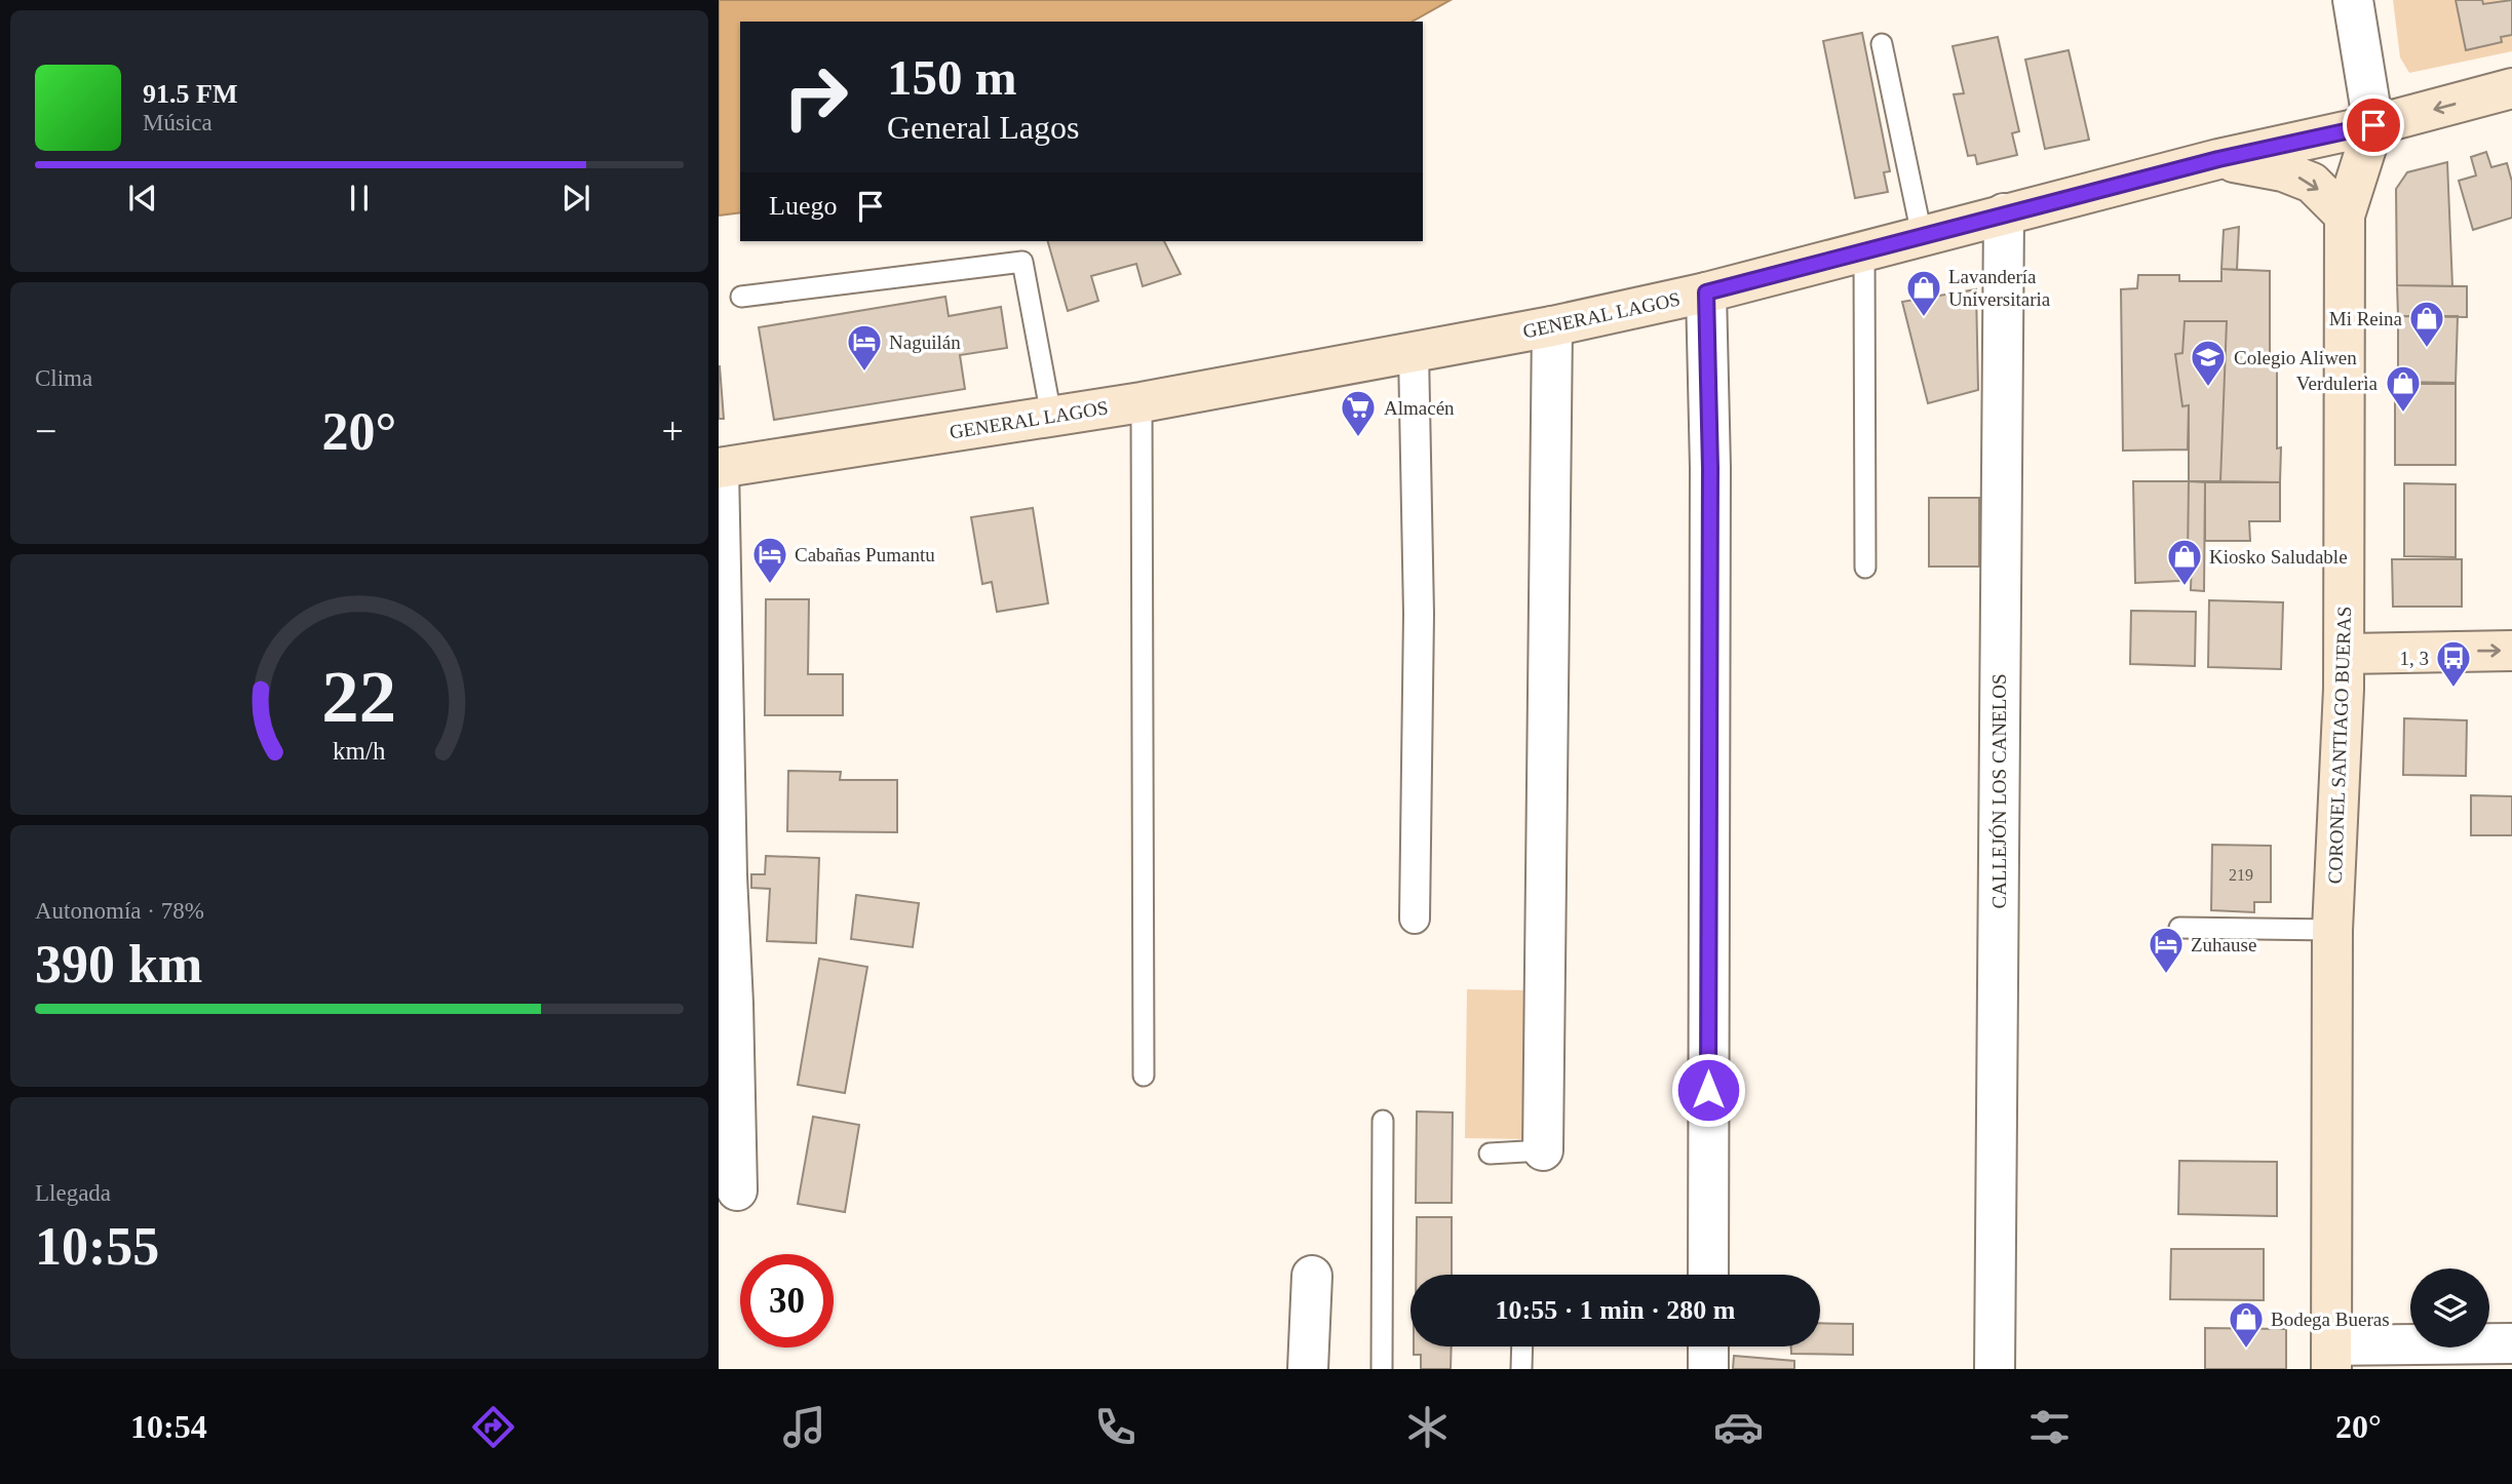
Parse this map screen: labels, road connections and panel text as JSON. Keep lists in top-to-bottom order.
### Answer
{
  "streets": {
    "main road": ["GENERAL LAGOS", "CORONEL SANTIAGO BUERAS"],
    "street": ["CALLEJÓN LOS CANELOS"]
  },
  "crossings": [
    ["GENERAL LAGOS", "CORONEL SANTIAGO BUERAS"],
    ["GENERAL LAGOS", "CALLEJÓN LOS CANELOS"]
  ],
  "places": {
    "shop": [
      "Lavandería Universitaria",
      "Mi Reina",
      "Verduleria",
      "Kiosko Saludable",
      "Bodega Bueras"
    ],
    "hotel": ["Naguilán", "Cabañas Pumantu", "Zuhause"],
    "school or university": ["Colegio Aliwen"],
    "supermarket": ["Almacén"],
    "bus stop": ["1, 3"]
  },
  "house_numbers": ["219"],
  "page": {
    "turn": ["150 m", "General Lagos"],
    "song": ["91.5 FM", "Música"],
    "then": "Luego",
    "tile": [
      "Clima",
      ["Autonomía · 78%", "390 km"],
      ["Llegada", "10:55"]
    ],
    "heat": ["−", "20°", "+"],
    "limit": "30",
    "trip": "10:55 · 1 min · 280 m",
    "tabs": ["10:54", "20°"],
    "gauge": ["22", "km/h"]
  }
}
